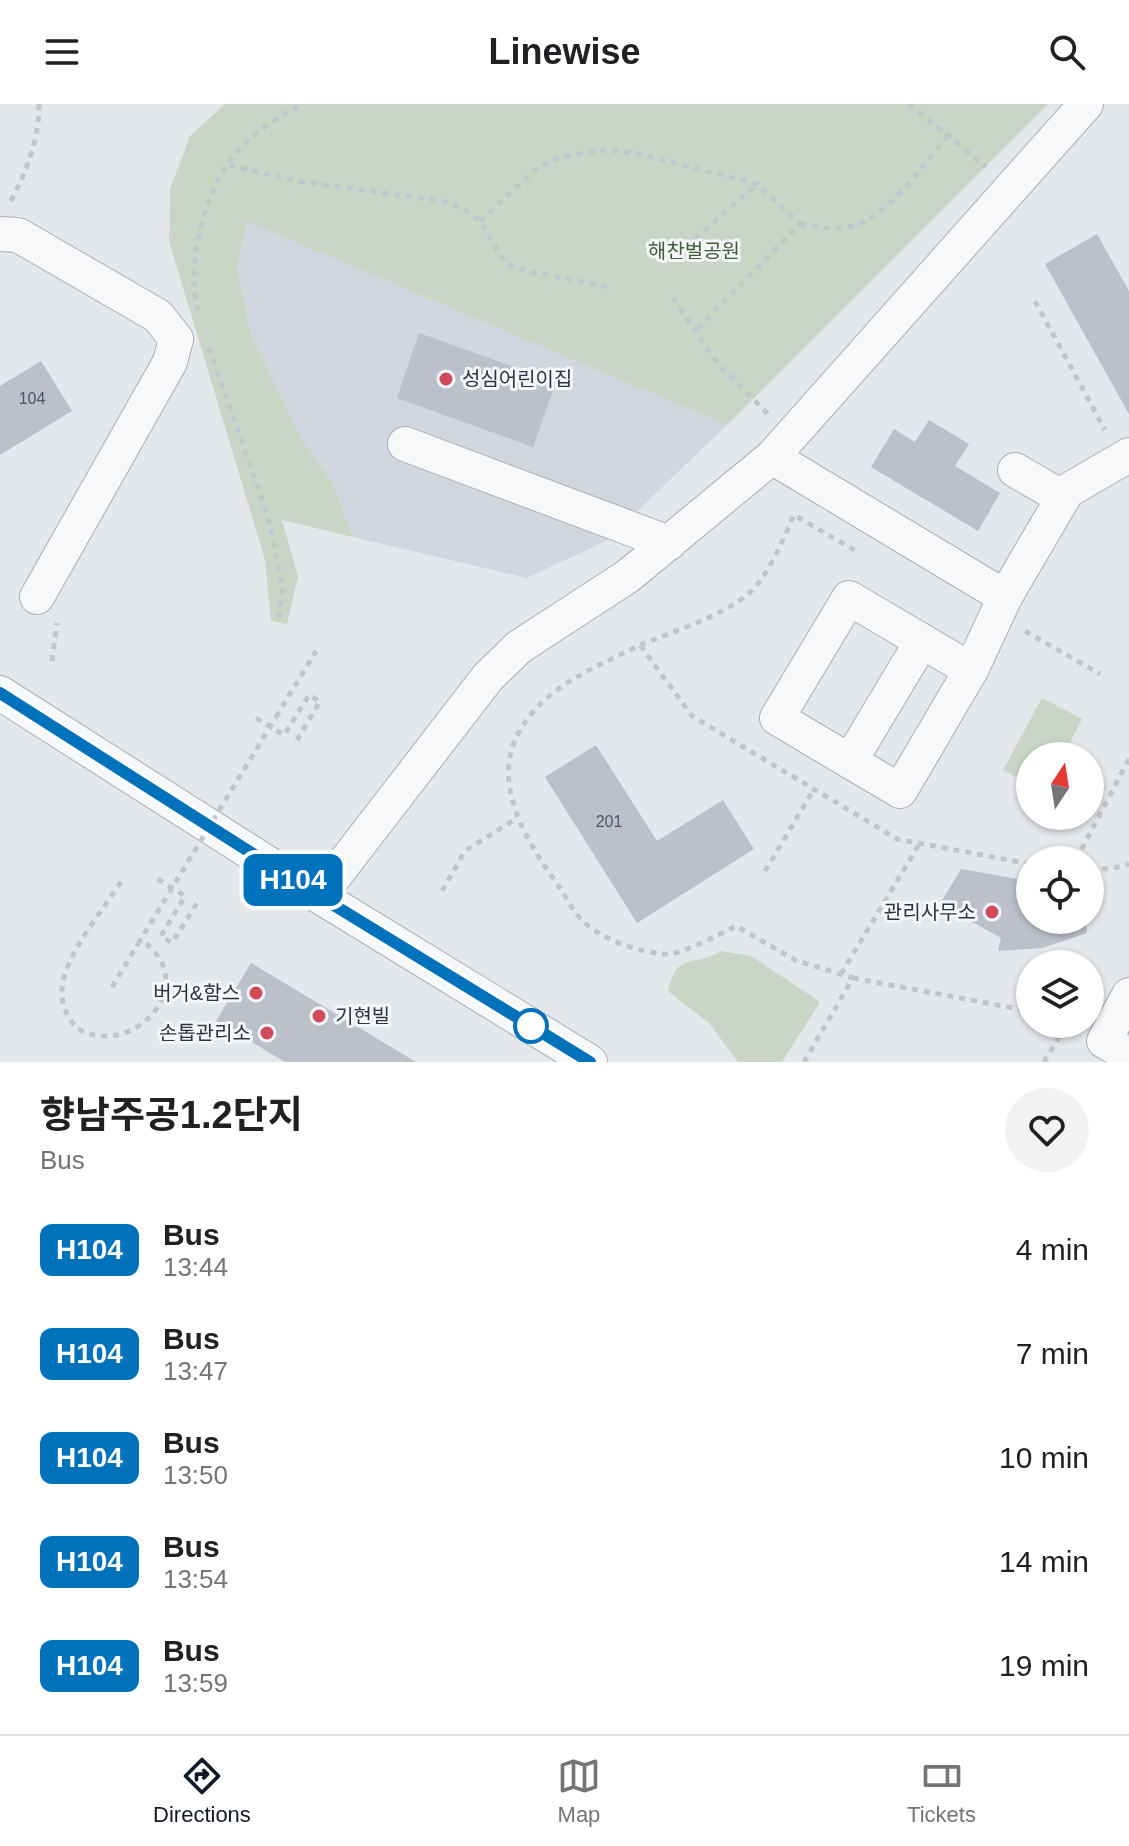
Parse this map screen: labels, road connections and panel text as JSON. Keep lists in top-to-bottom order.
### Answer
{
  "parks": ["해찬벌공원"],
  "places": [
    "성심어린이집",
    "관리사무소",
    "버거&함스",
    "기현빌",
    "손톱관리소"
  ],
  "lines": ["bus line H104"],
  "house_numbers": ["104", "201"],
  "north": "top",
  "page": {
    "header": "Linewise",
    "on_map": "H104",
    "heading": ["향남주공1.2단지", "Bus"],
    "list": [
      {
        "mark": "H104",
        "name": "Bus",
        "note": "13:44",
        "value": "4 min"
      },
      {
        "mark": "H104",
        "name": "Bus",
        "note": "13:47",
        "value": "7 min"
      },
      {
        "mark": "H104",
        "name": "Bus",
        "note": "13:50",
        "value": "10 min"
      },
      {
        "mark": "H104",
        "name": "Bus",
        "note": "13:54",
        "value": "14 min"
      },
      {
        "mark": "H104",
        "name": "Bus",
        "note": "13:59",
        "value": "19 min"
      }
    ],
    "tabs": ["Directions", "Map", "Tickets"]
  }
}
